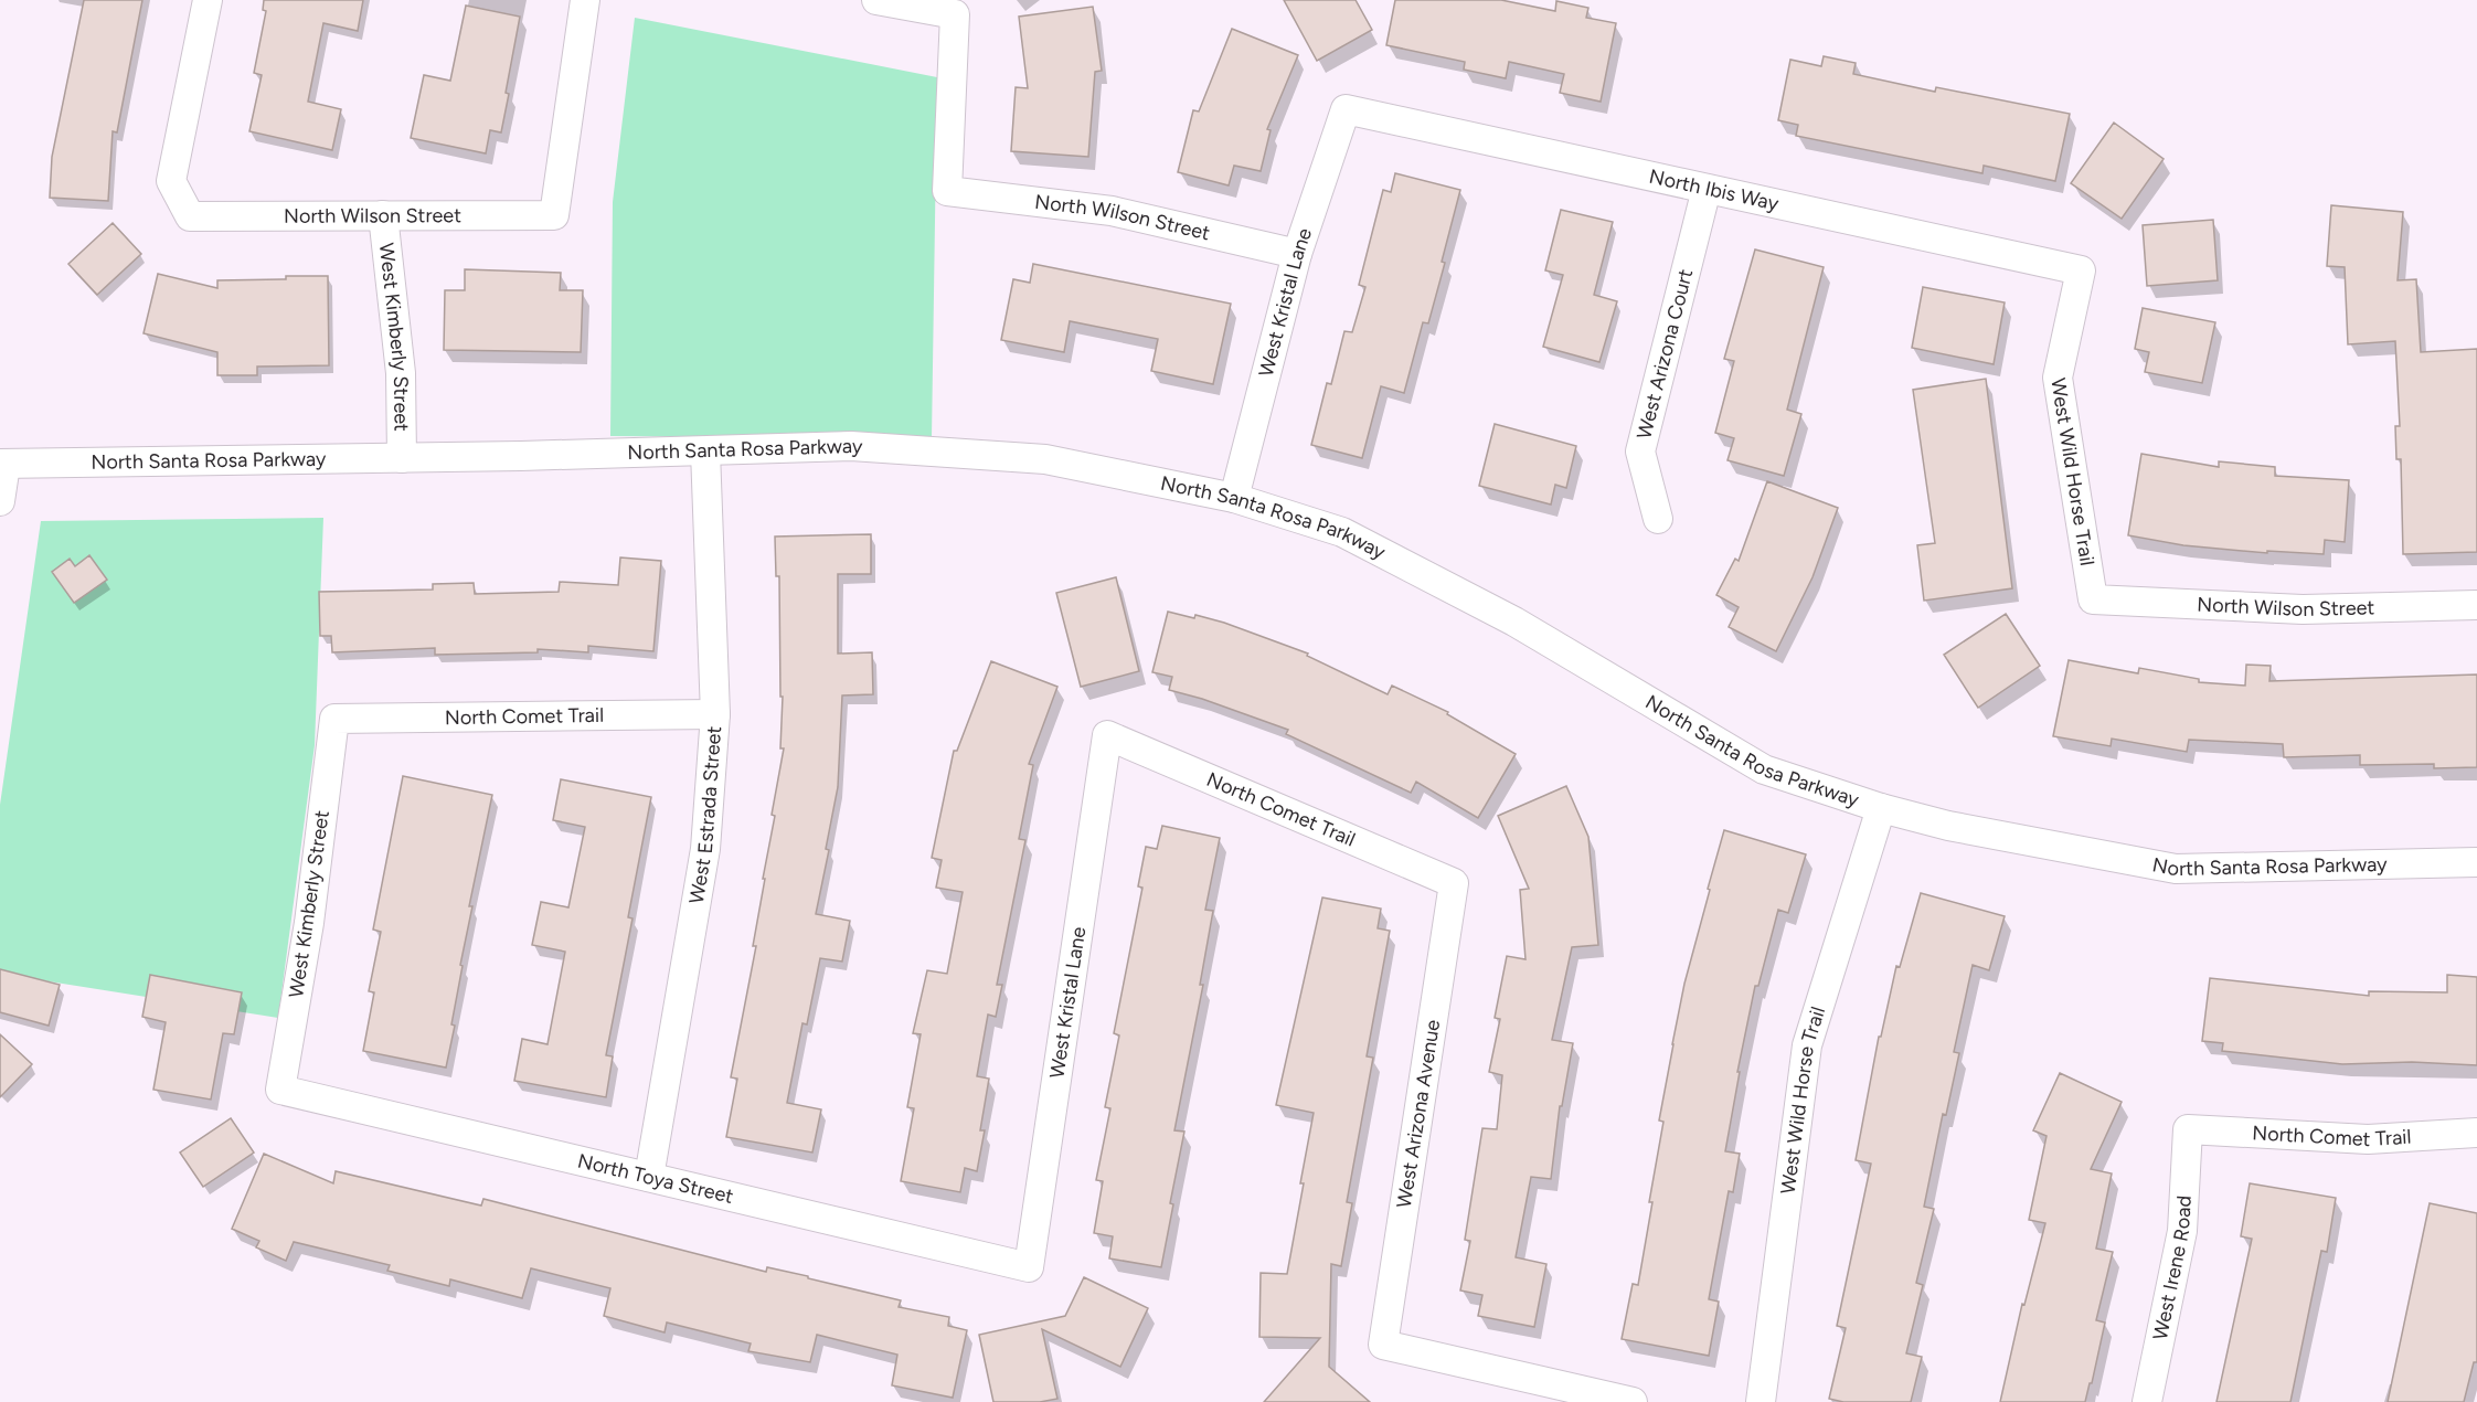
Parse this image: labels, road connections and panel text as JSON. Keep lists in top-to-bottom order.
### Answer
{
  "streets": {
    "street": [
      "North Ibis Way",
      "North Wilson Street",
      "West Kristal Lane",
      "West Kimberly Street",
      "West Arizona Court",
      "North Santa Rosa Parkway",
      "West Wild Horse Trail",
      "North Comet Trail",
      "West Estrada Street",
      "West Arizona Avenue",
      "North Toya Street",
      "West Irene Road"
    ]
  },
  "crossings": [
    ["North Ibis Way", "West Kristal Lane"],
    ["North Ibis Way", "West Arizona Court"],
    ["North Ibis Way", "West Wild Horse Trail"],
    ["North Wilson Street", "West Kristal Lane"],
    ["North Wilson Street", "West Kimberly Street"],
    ["North Wilson Street", "West Wild Horse Trail"],
    ["West Kristal Lane", "North Santa Rosa Parkway"],
    ["West Kristal Lane", "North Comet Trail"],
    ["West Kristal Lane", "North Toya Street"],
    ["West Kimberly Street", "North Santa Rosa Parkway"],
    ["West Kimberly Street", "North Comet Trail"],
    ["West Kimberly Street", "North Toya Street"],
    ["North Santa Rosa Parkway", "West Wild Horse Trail"],
    ["North Santa Rosa Parkway", "West Estrada Street"],
    ["North Comet Trail", "West Estrada Street"],
    ["North Comet Trail", "West Arizona Avenue"],
    ["North Comet Trail", "West Irene Road"],
    ["West Estrada Street", "North Toya Street"]
  ]
}
